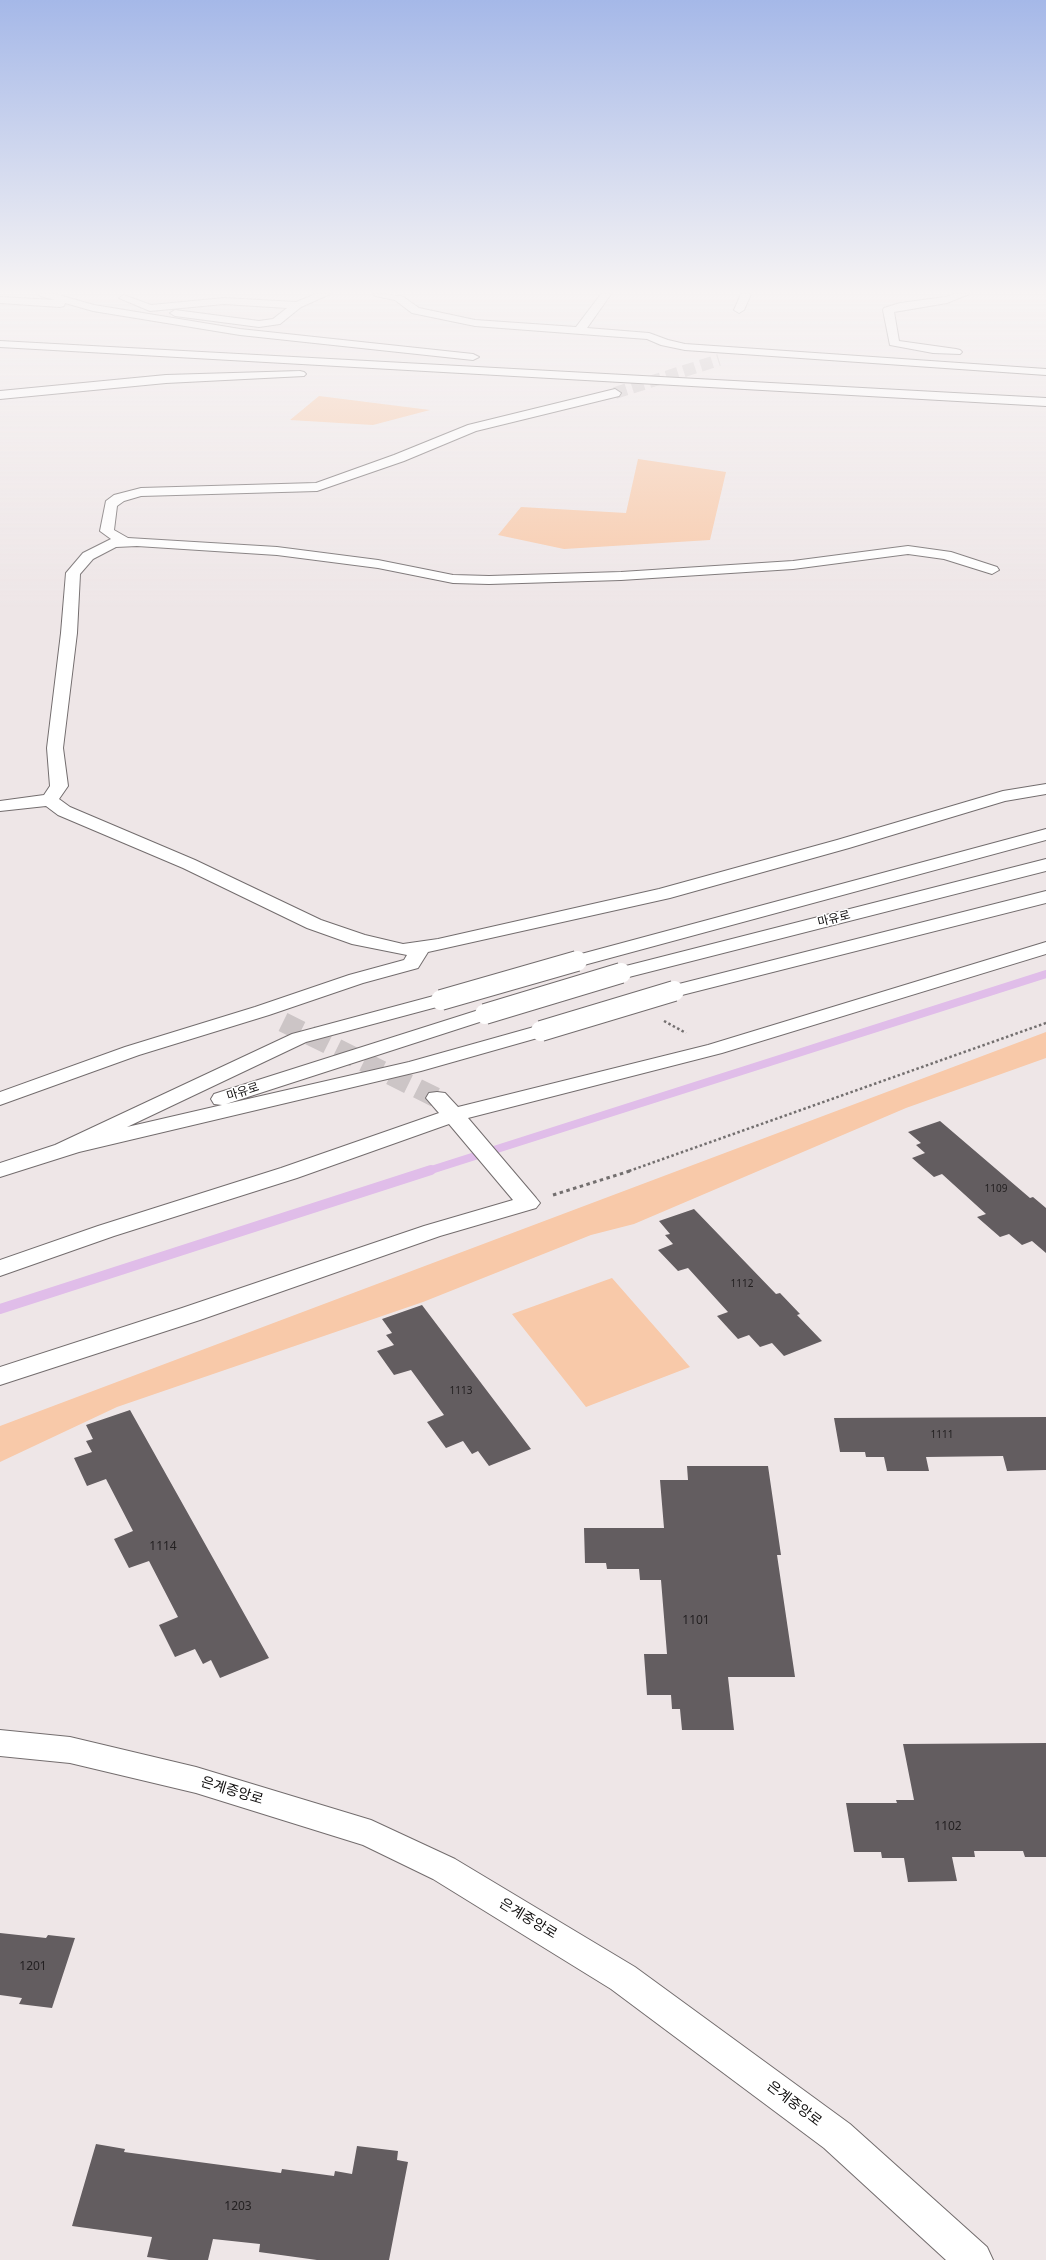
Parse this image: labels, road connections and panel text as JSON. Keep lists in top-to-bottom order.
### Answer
{
  "streets": {
    "main road": ["마유로", "은계중앙로"]
  },
  "house_numbers": [
    "1109",
    "1112",
    "1113",
    "1111",
    "1114",
    "1101",
    "1102",
    "1201",
    "1203"
  ]
}
